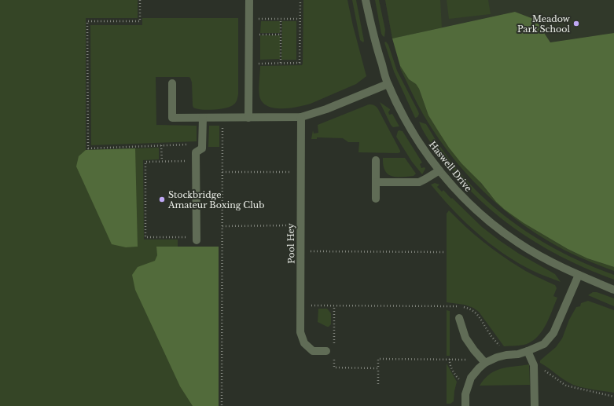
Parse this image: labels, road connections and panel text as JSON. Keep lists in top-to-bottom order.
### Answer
{
  "streets": {
    "street": ["Haswell Drive", "Pool Hey"]
  },
  "places": ["Meadow Park School", "Stockbridge Amateur Boxing Club"]
}
